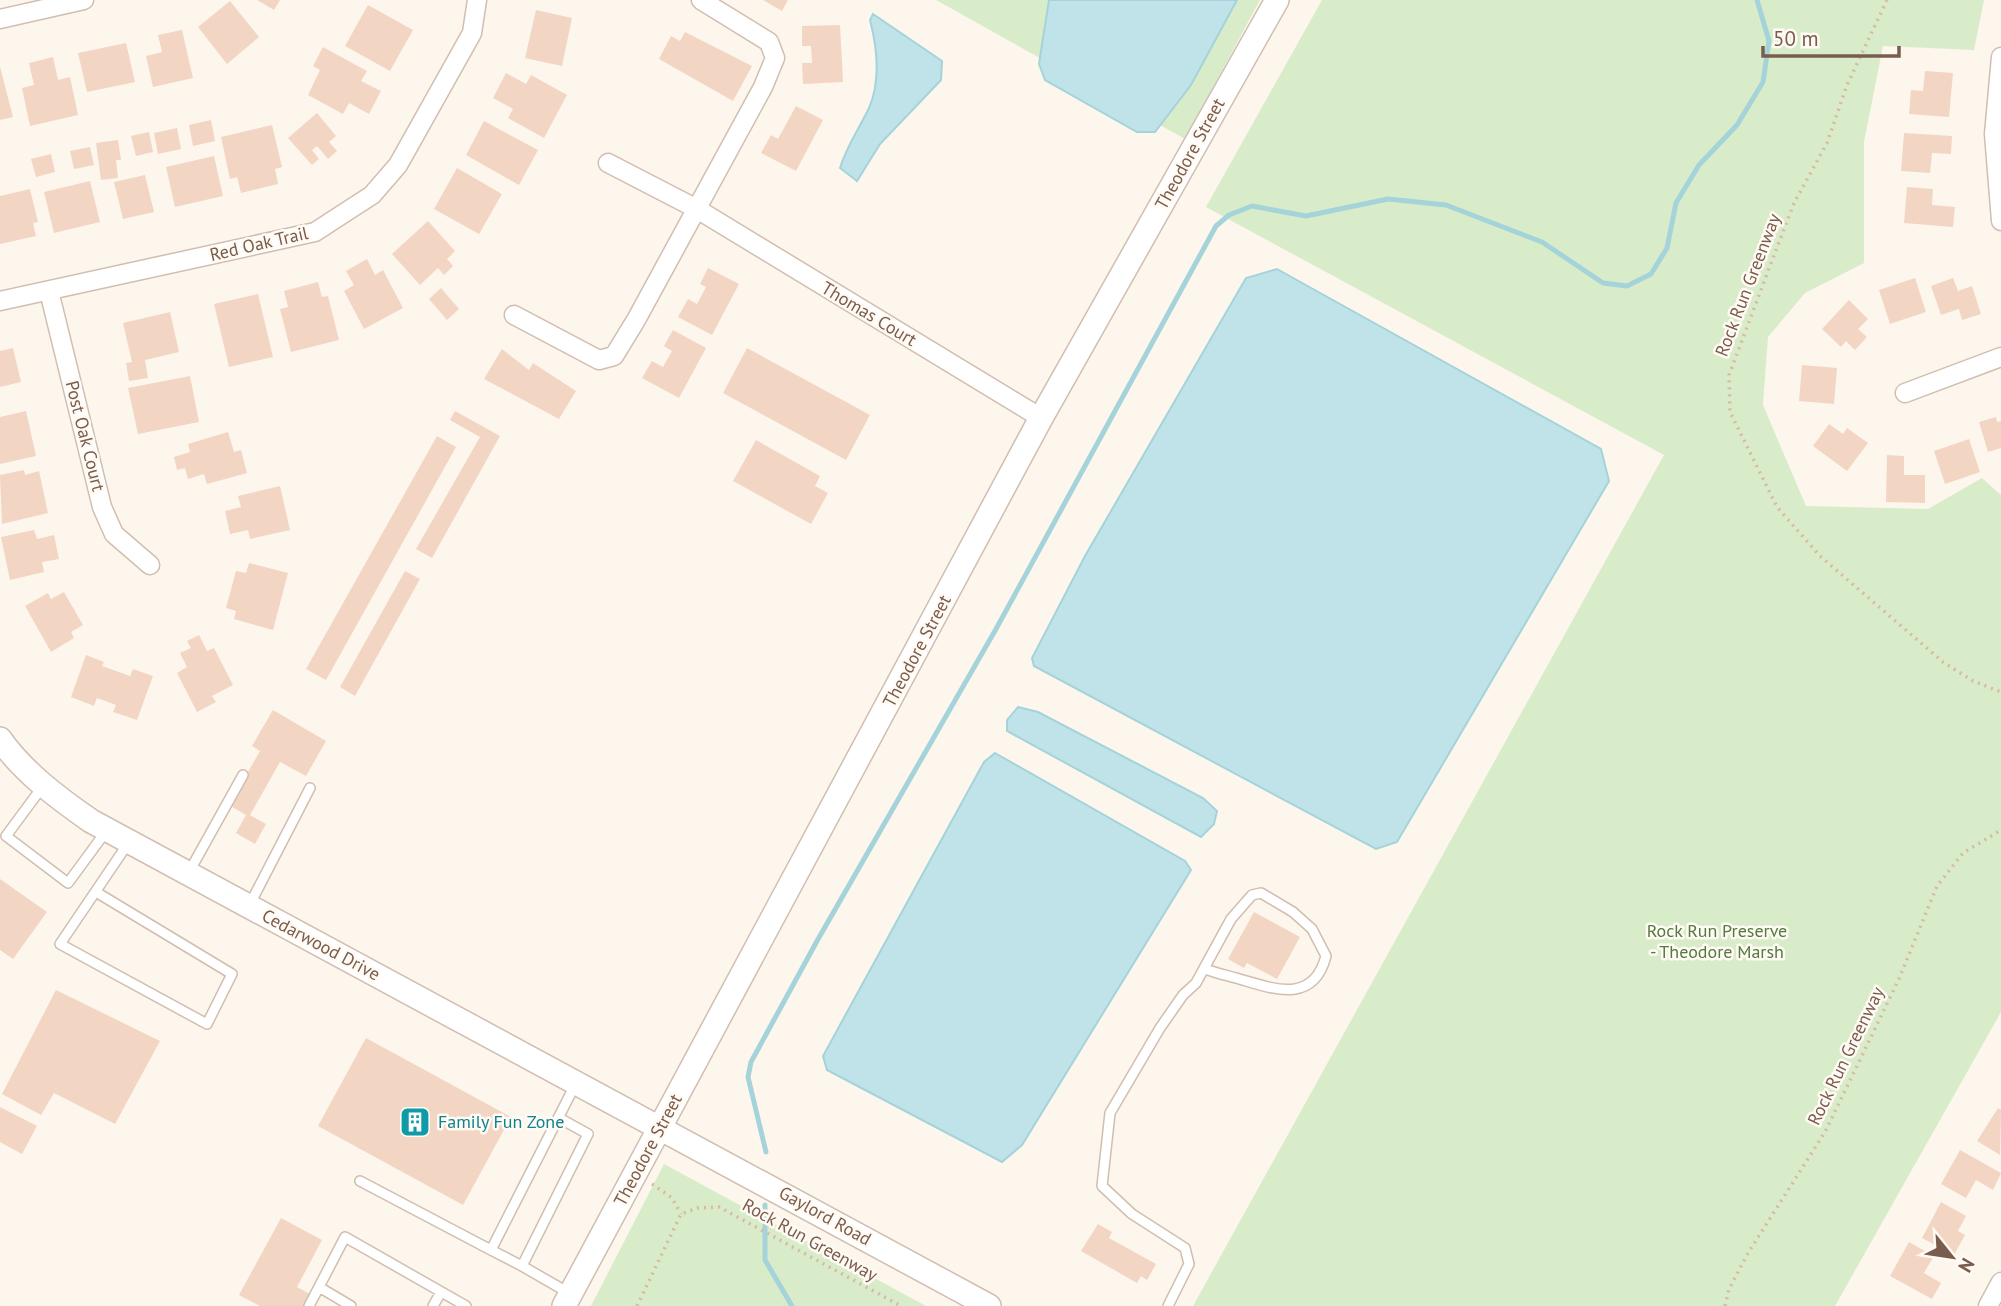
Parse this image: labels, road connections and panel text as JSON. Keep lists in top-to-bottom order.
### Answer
{
  "streets": {
    "street": [
      "Theodore Street",
      "Red Oak Trail",
      "Thomas Court",
      "Post Oak Court",
      "Cedarwood Drive",
      "Gaylord Road"
    ],
    "path": ["Rock Run Greenway"]
  },
  "crossings": [
    ["Theodore Street", "Thomas Court"],
    ["Theodore Street", "Cedarwood Drive"],
    ["Theodore Street", "Gaylord Road"],
    ["Red Oak Trail", "Post Oak Court"],
    ["Cedarwood Drive", "Gaylord Road"]
  ],
  "parks": ["Rock Run Preserve - Theodore Marsh"],
  "places": {
    "building": ["Family Fun Zone"]
  },
  "scale_bar": "50 m",
  "north": "bottom right"
}
